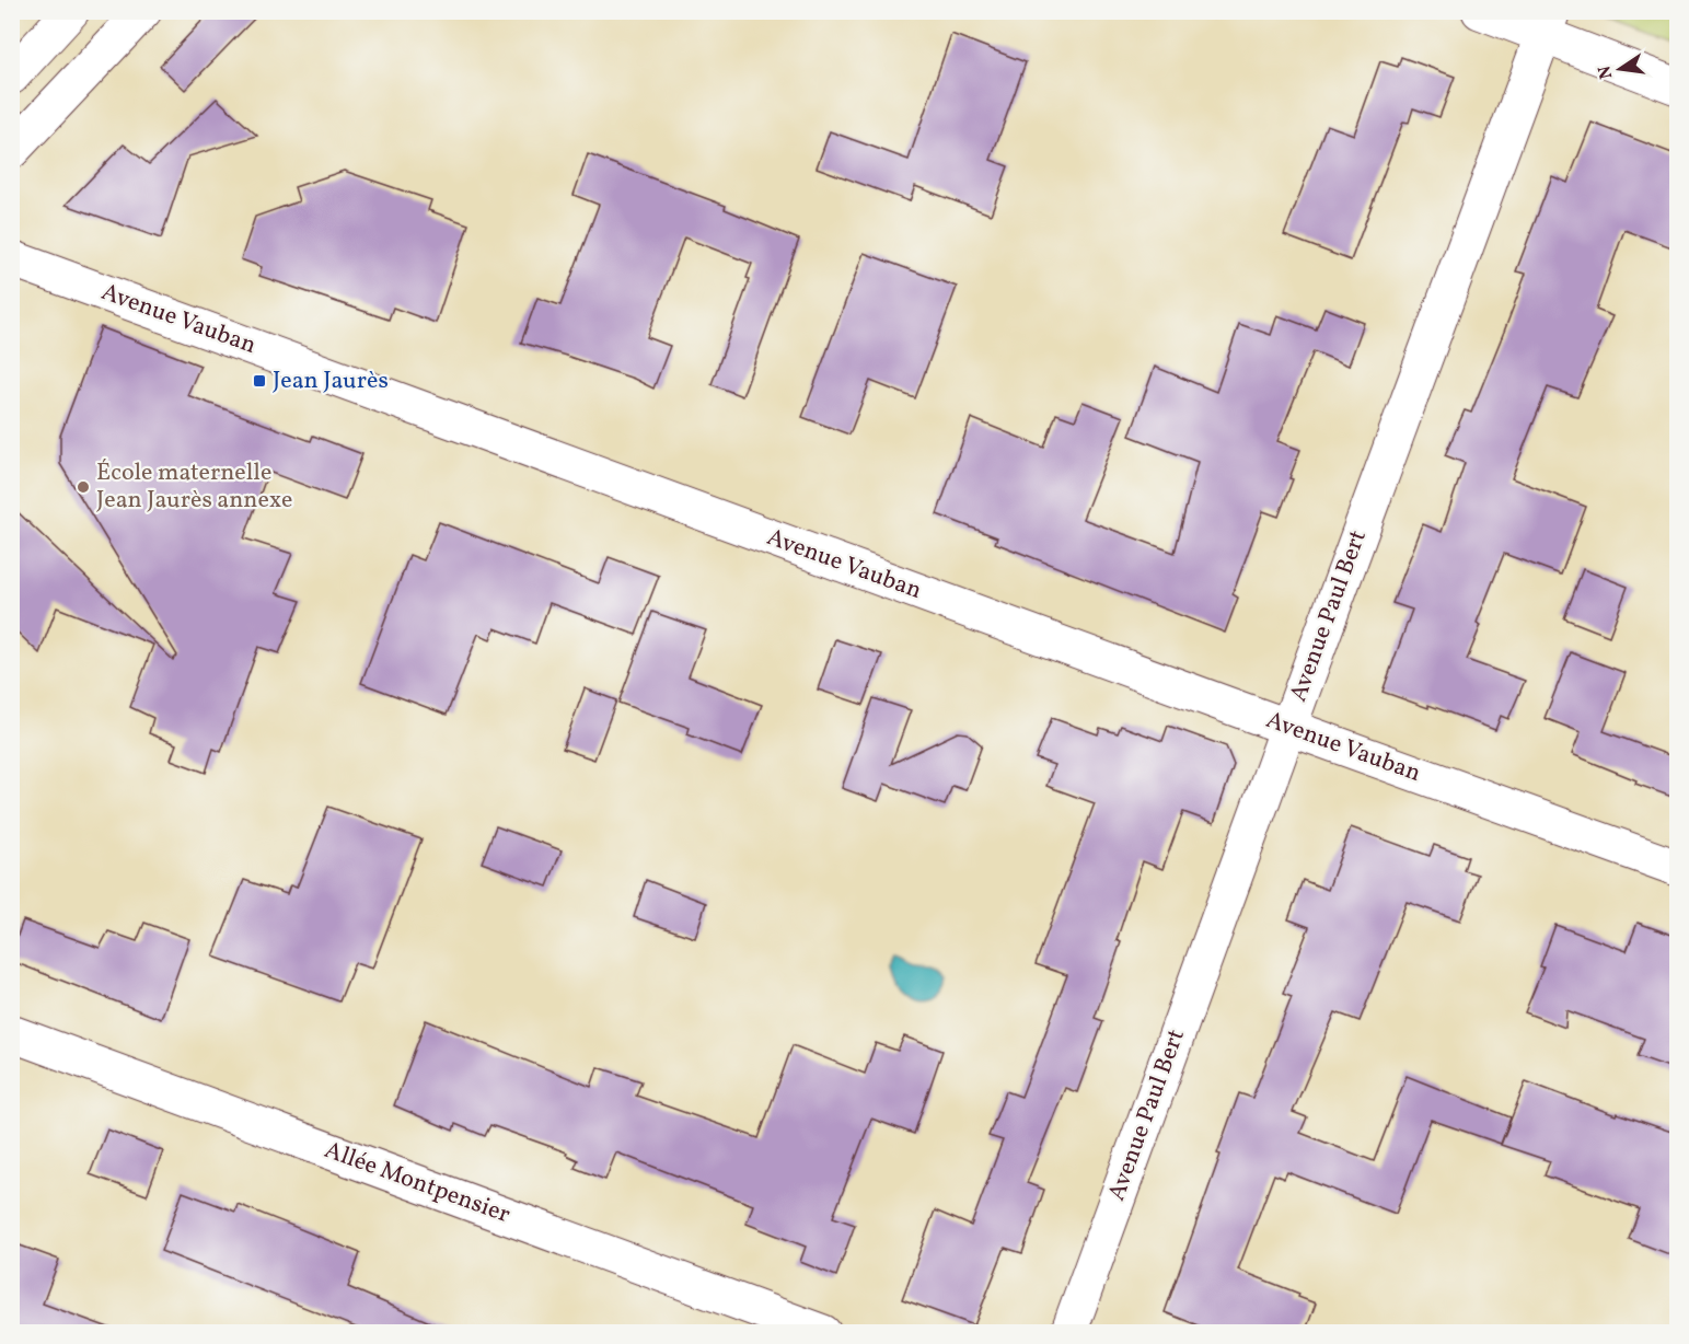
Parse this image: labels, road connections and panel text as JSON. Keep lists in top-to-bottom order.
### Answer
{
  "streets": {
    "street": ["Avenue Vauban", "Avenue Paul Bert", "Allée Montpensier"]
  },
  "crossings": [
    ["Avenue Vauban", "Avenue Paul Bert"]
  ],
  "places": {
    "transit": ["Jean Jaurès"],
    "other": ["École maternelle Jean Jaurès annexe"]
  },
  "north": "left"
}
